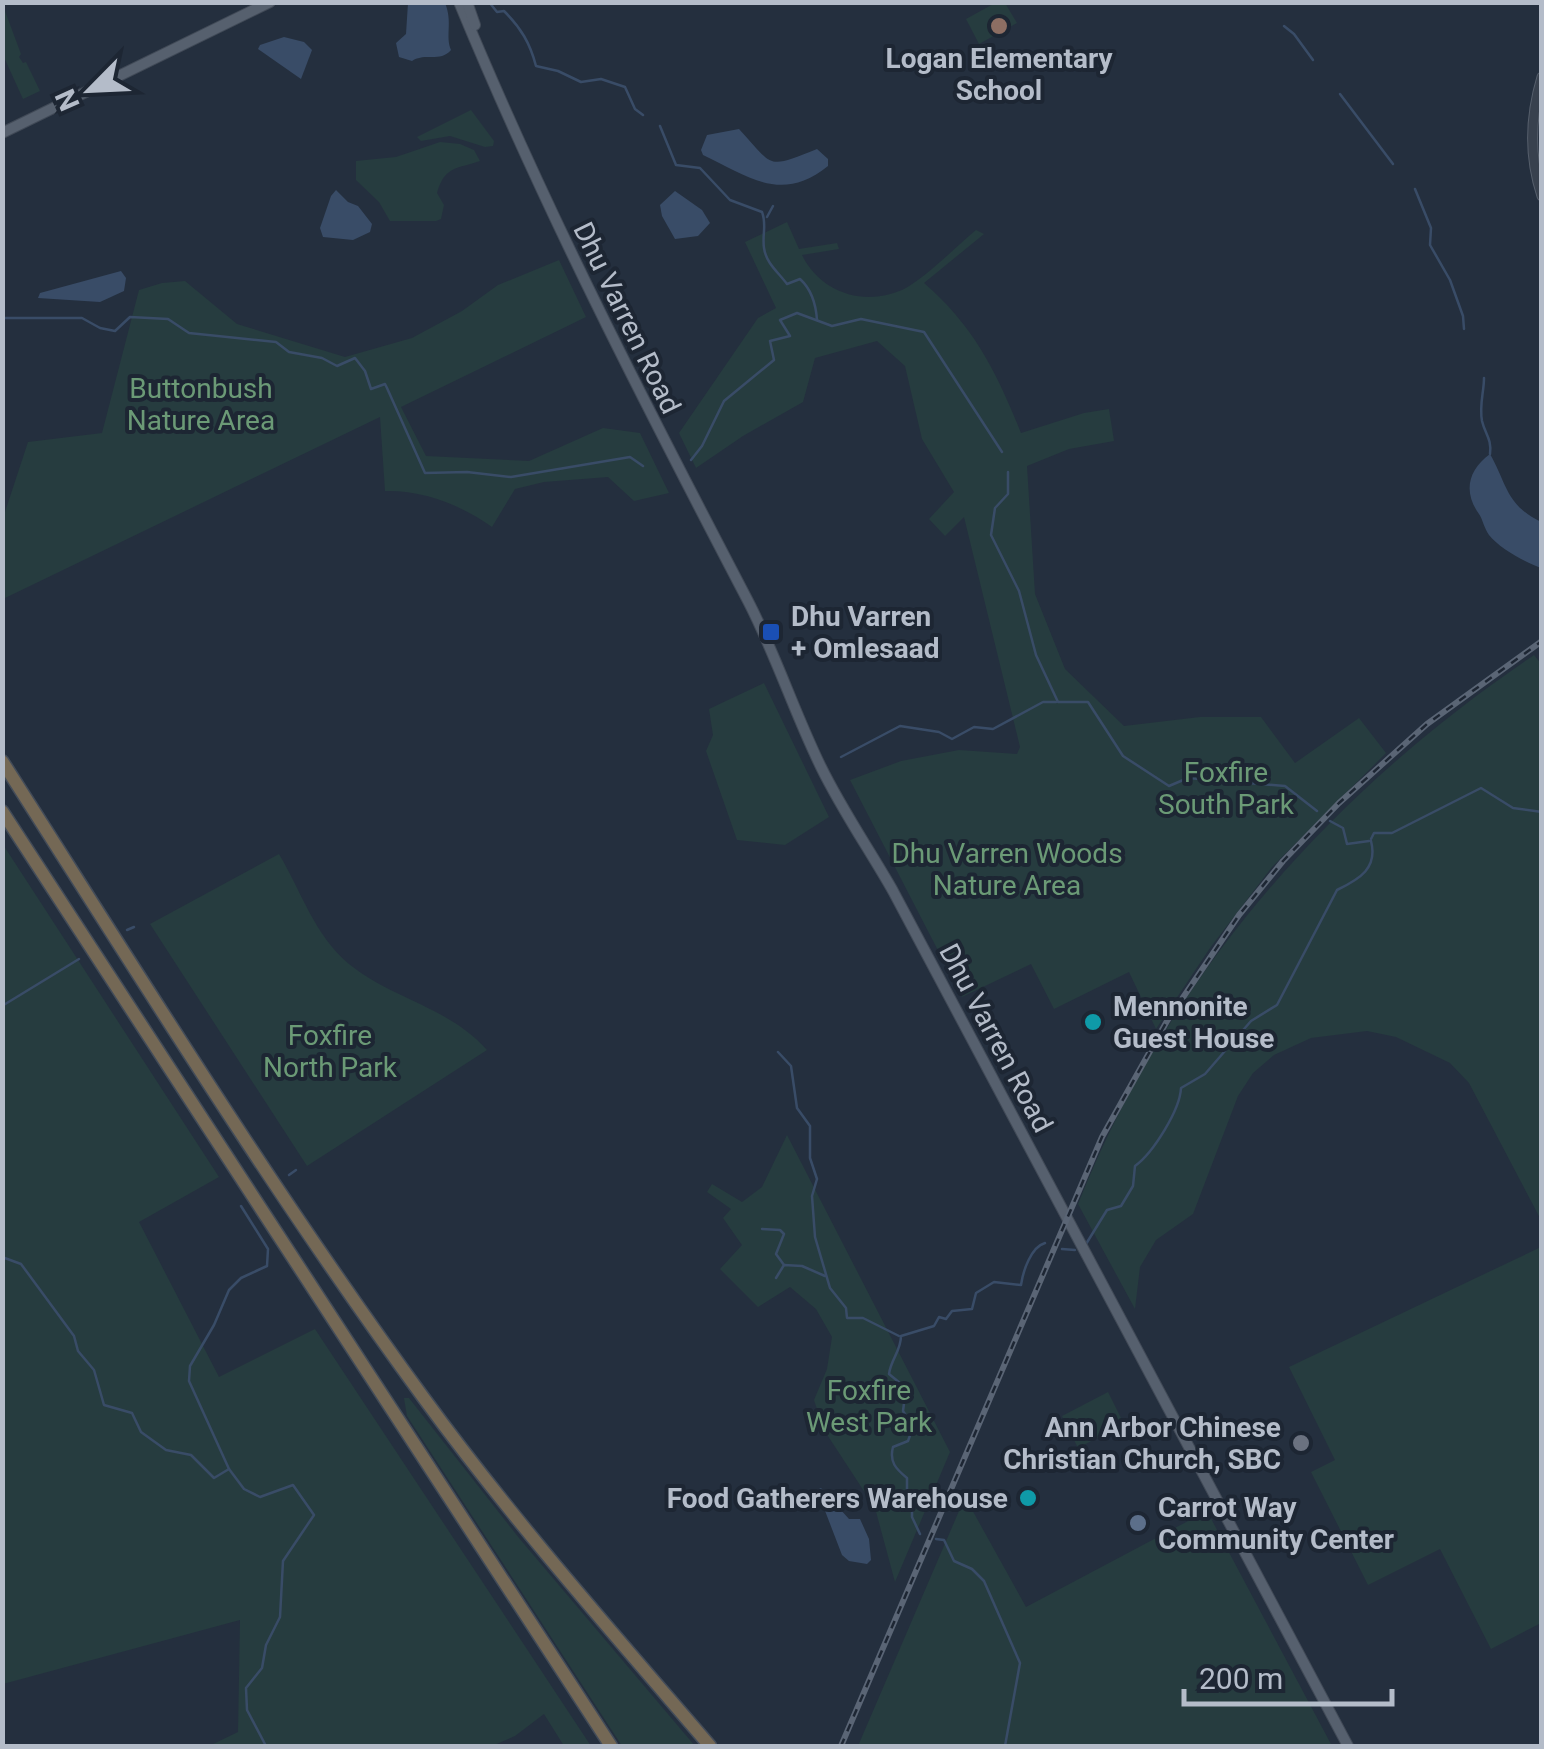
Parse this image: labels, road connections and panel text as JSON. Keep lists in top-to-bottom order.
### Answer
{
  "streets": {
    "main road": ["Dhu Varren Road"]
  },
  "parks": [
    "Buttonbush Nature Area",
    "Foxfire South Park",
    "Dhu Varren Woods Nature Area",
    "Foxfire North Park",
    "Foxfire West Park"
  ],
  "places": {
    "other": [
      "Logan Elementary School",
      "Mennonite Guest House",
      "Ann Arbor Chinese Christian Church, SBC",
      "Food Gatherers Warehouse",
      "Carrot Way Community Center"
    ],
    "transit": ["Dhu Varren + Omlesaad"]
  },
  "scale_bar": "200 m",
  "north": "bottom left"
}
